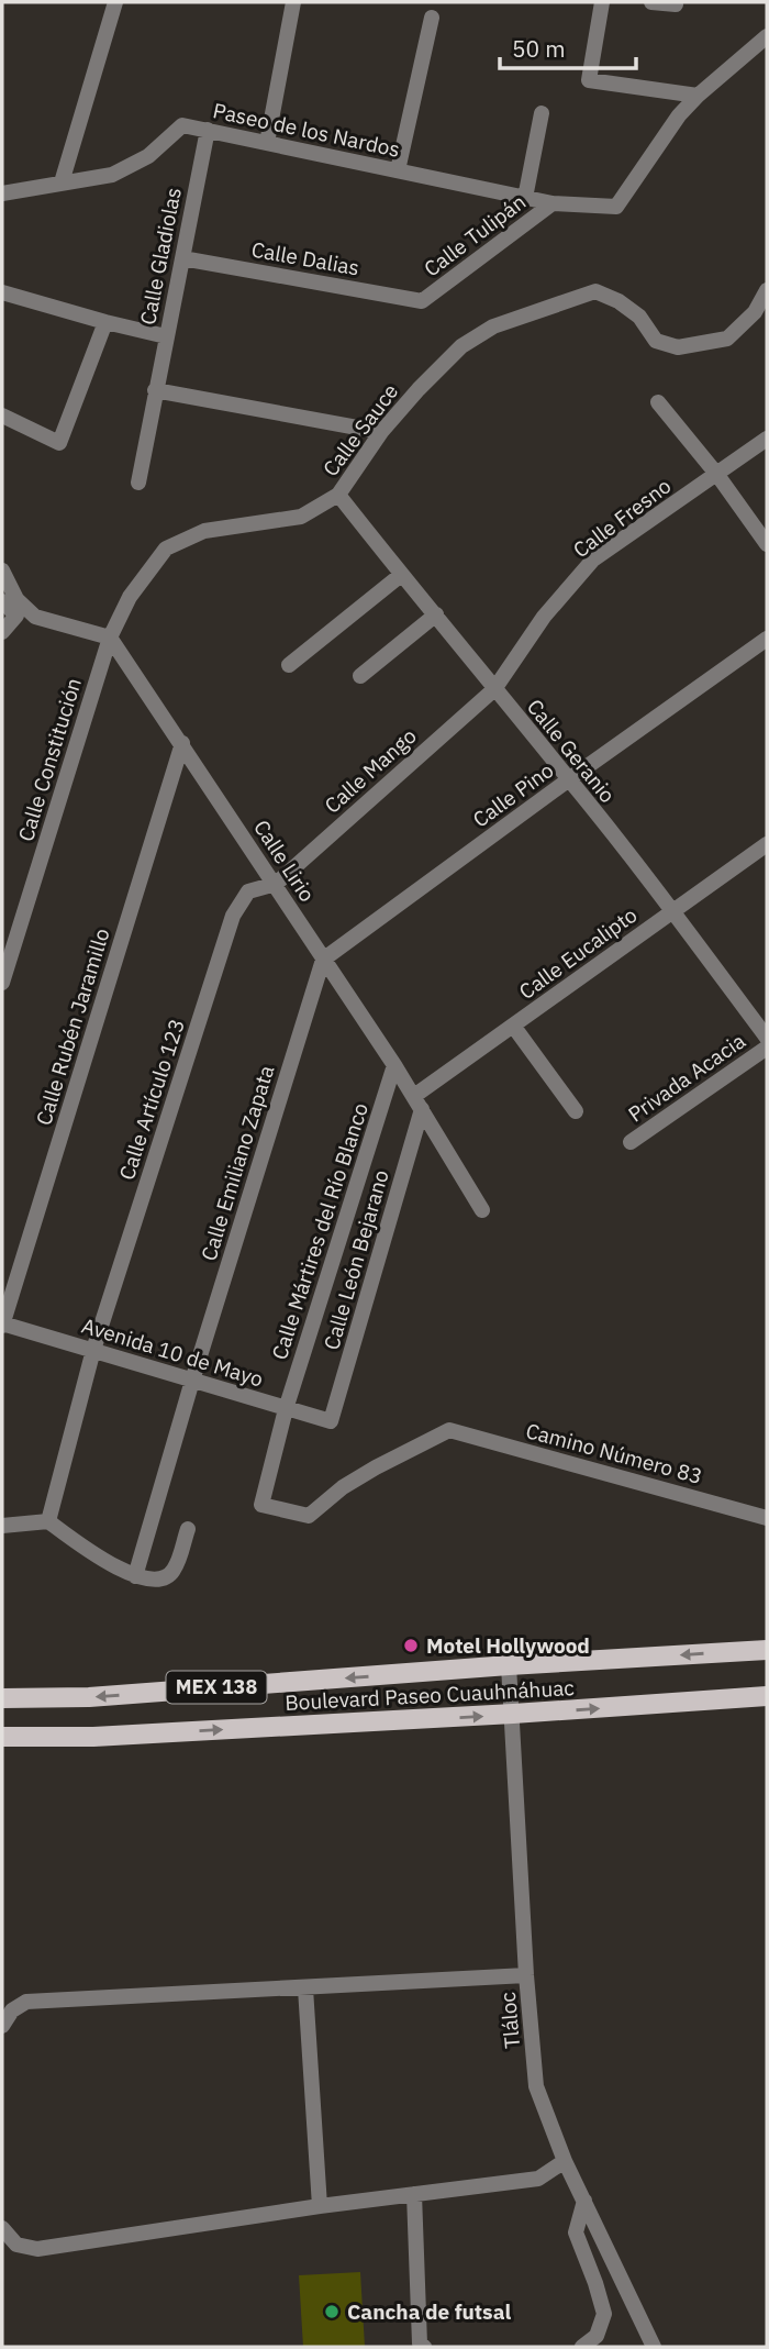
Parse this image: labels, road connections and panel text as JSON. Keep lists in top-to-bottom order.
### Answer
{
  "streets": {
    "main road": ["MEX 138", "Boulevard Paseo Cuauhnáhuac"],
    "street": [
      "Paseo de los Nardos",
      "Calle Tulipán",
      "Calle Gladiolas",
      "Calle Dalias",
      "Calle Sauce",
      "Calle Fresno",
      "Calle Geranio",
      "Calle Constitución",
      "Calle Mango",
      "Calle Pino",
      "Calle Lirio",
      "Calle Eucalipto",
      "Calle Rubén Jaramillo",
      "Privada Acacia",
      "Calle Artículo 123",
      "Calle Emiliano Zapata",
      "Calle Mártires del Río Blanco",
      "Calle León Bejarano",
      "Avenida 10 de Mayo",
      "Camino Número 83",
      "Tláloc"
    ]
  },
  "crossings": [
    ["Paseo de los Nardos", "Calle Tulipán"],
    ["Paseo de los Nardos", "Calle Gladiolas"],
    ["Calle Tulipán", "Calle Dalias"],
    ["Calle Gladiolas", "Calle Dalias"],
    ["Calle Sauce", "Calle Geranio"],
    ["Calle Sauce", "Calle Constitución"],
    ["Calle Sauce", "Calle Lirio"],
    ["Calle Fresno", "Calle Geranio"],
    ["Calle Fresno", "Calle Mango"],
    ["Calle Geranio", "Calle Mango"],
    ["Calle Geranio", "Calle Pino"],
    ["Calle Geranio", "Calle Eucalipto"],
    ["Calle Constitución", "Calle Lirio"],
    ["Calle Mango", "Calle Lirio"],
    ["Calle Mango", "Calle Artículo 123"],
    ["Calle Pino", "Calle Lirio"],
    ["Calle Pino", "Calle Emiliano Zapata"],
    ["Calle Lirio", "Calle Eucalipto"],
    ["Calle Lirio", "Calle Rubén Jaramillo"],
    ["Calle Lirio", "Calle Artículo 123"],
    ["Calle Lirio", "Calle Emiliano Zapata"],
    ["Calle Lirio", "Calle Mártires del Río Blanco"],
    ["Calle Lirio", "Calle León Bejarano"],
    ["Calle Eucalipto", "Calle León Bejarano"],
    ["Calle Rubén Jaramillo", "Avenida 10 de Mayo"],
    ["Calle Artículo 123", "Avenida 10 de Mayo"],
    ["Calle Emiliano Zapata", "Avenida 10 de Mayo"],
    ["Calle Mártires del Río Blanco", "Avenida 10 de Mayo"],
    ["Calle Mártires del Río Blanco", "Camino Número 83"],
    ["Calle León Bejarano", "Avenida 10 de Mayo"],
    ["Boulevard Paseo Cuauhnáhuac", "Tláloc"]
  ],
  "places": ["Motel Hollywood", "Cancha de futsal"],
  "scale_bar": "50 m"
}
